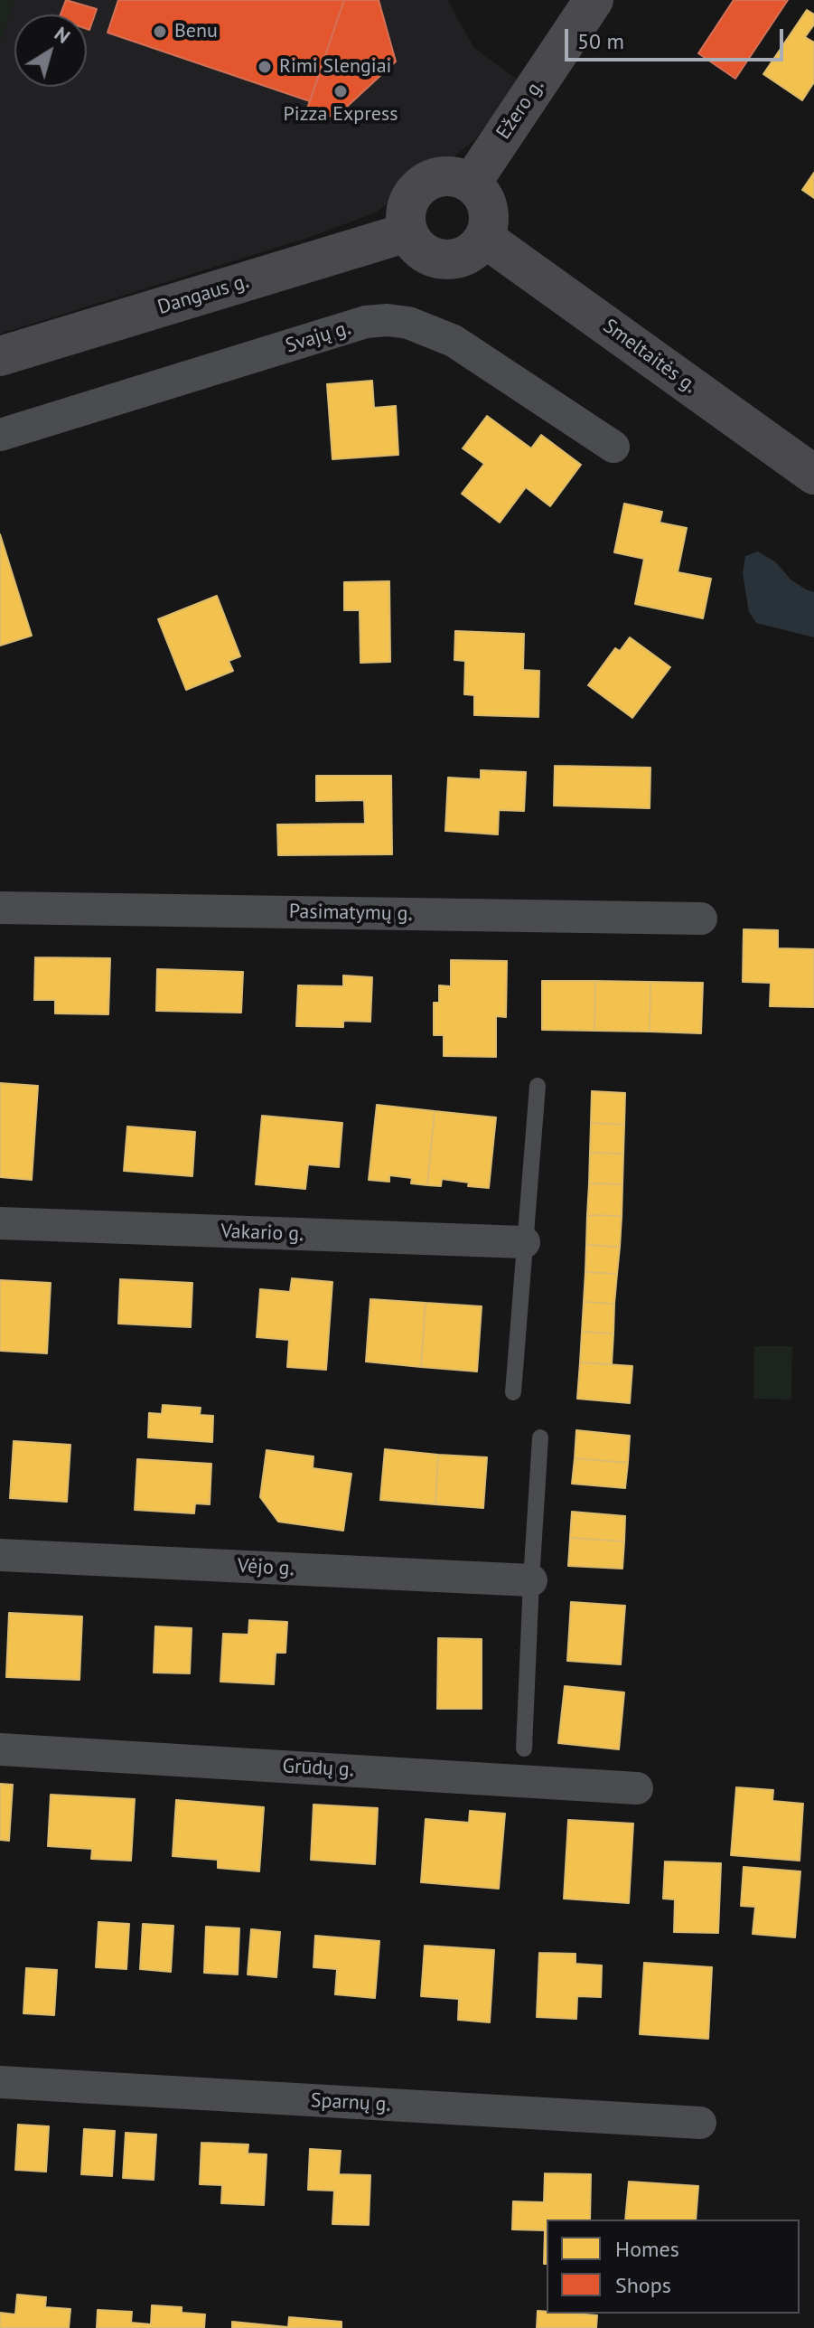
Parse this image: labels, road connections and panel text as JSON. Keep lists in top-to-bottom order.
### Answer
{
  "streets": {
    "main road": ["Ežero g.", "Dangaus g.", "Smeltaitės g."],
    "street": [
      "Svajų g.",
      "Pasimatymų g.",
      "Vakario g.",
      "Vėjo g.",
      "Grūdų g.",
      "Sparnų g."
    ]
  },
  "crossings": [
    ["Ežero g.", "Dangaus g."],
    ["Ežero g.", "Smeltaitės g."],
    ["Dangaus g.", "Smeltaitės g."]
  ],
  "places": ["Benu", "Rimi Slengiai", "Pizza Express"],
  "legend": ["Homes", "Shops"],
  "scale_bar": "50 m",
  "north": "top right"
}
